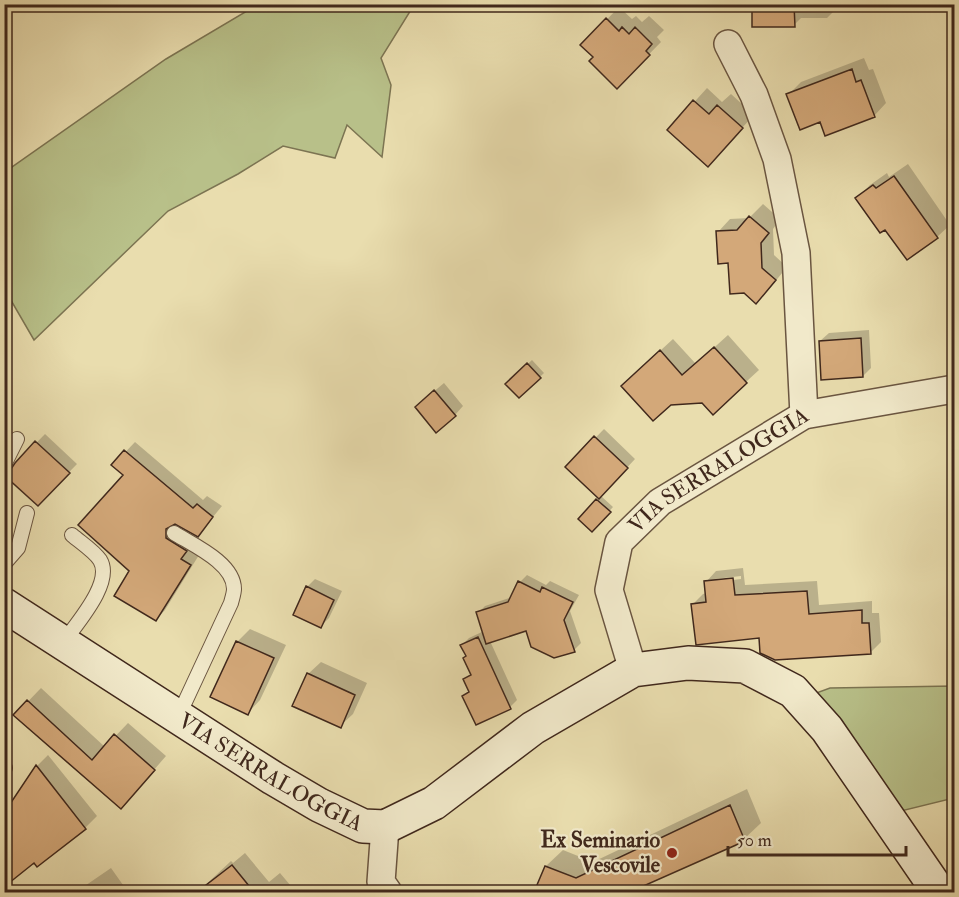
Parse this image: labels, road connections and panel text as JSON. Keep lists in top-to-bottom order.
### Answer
{
  "streets": {
    "main road": ["VIA SERRALOGGIA"]
  },
  "places": ["Ex Seminario Vescovile"],
  "scale_bar": "50 m"
}
